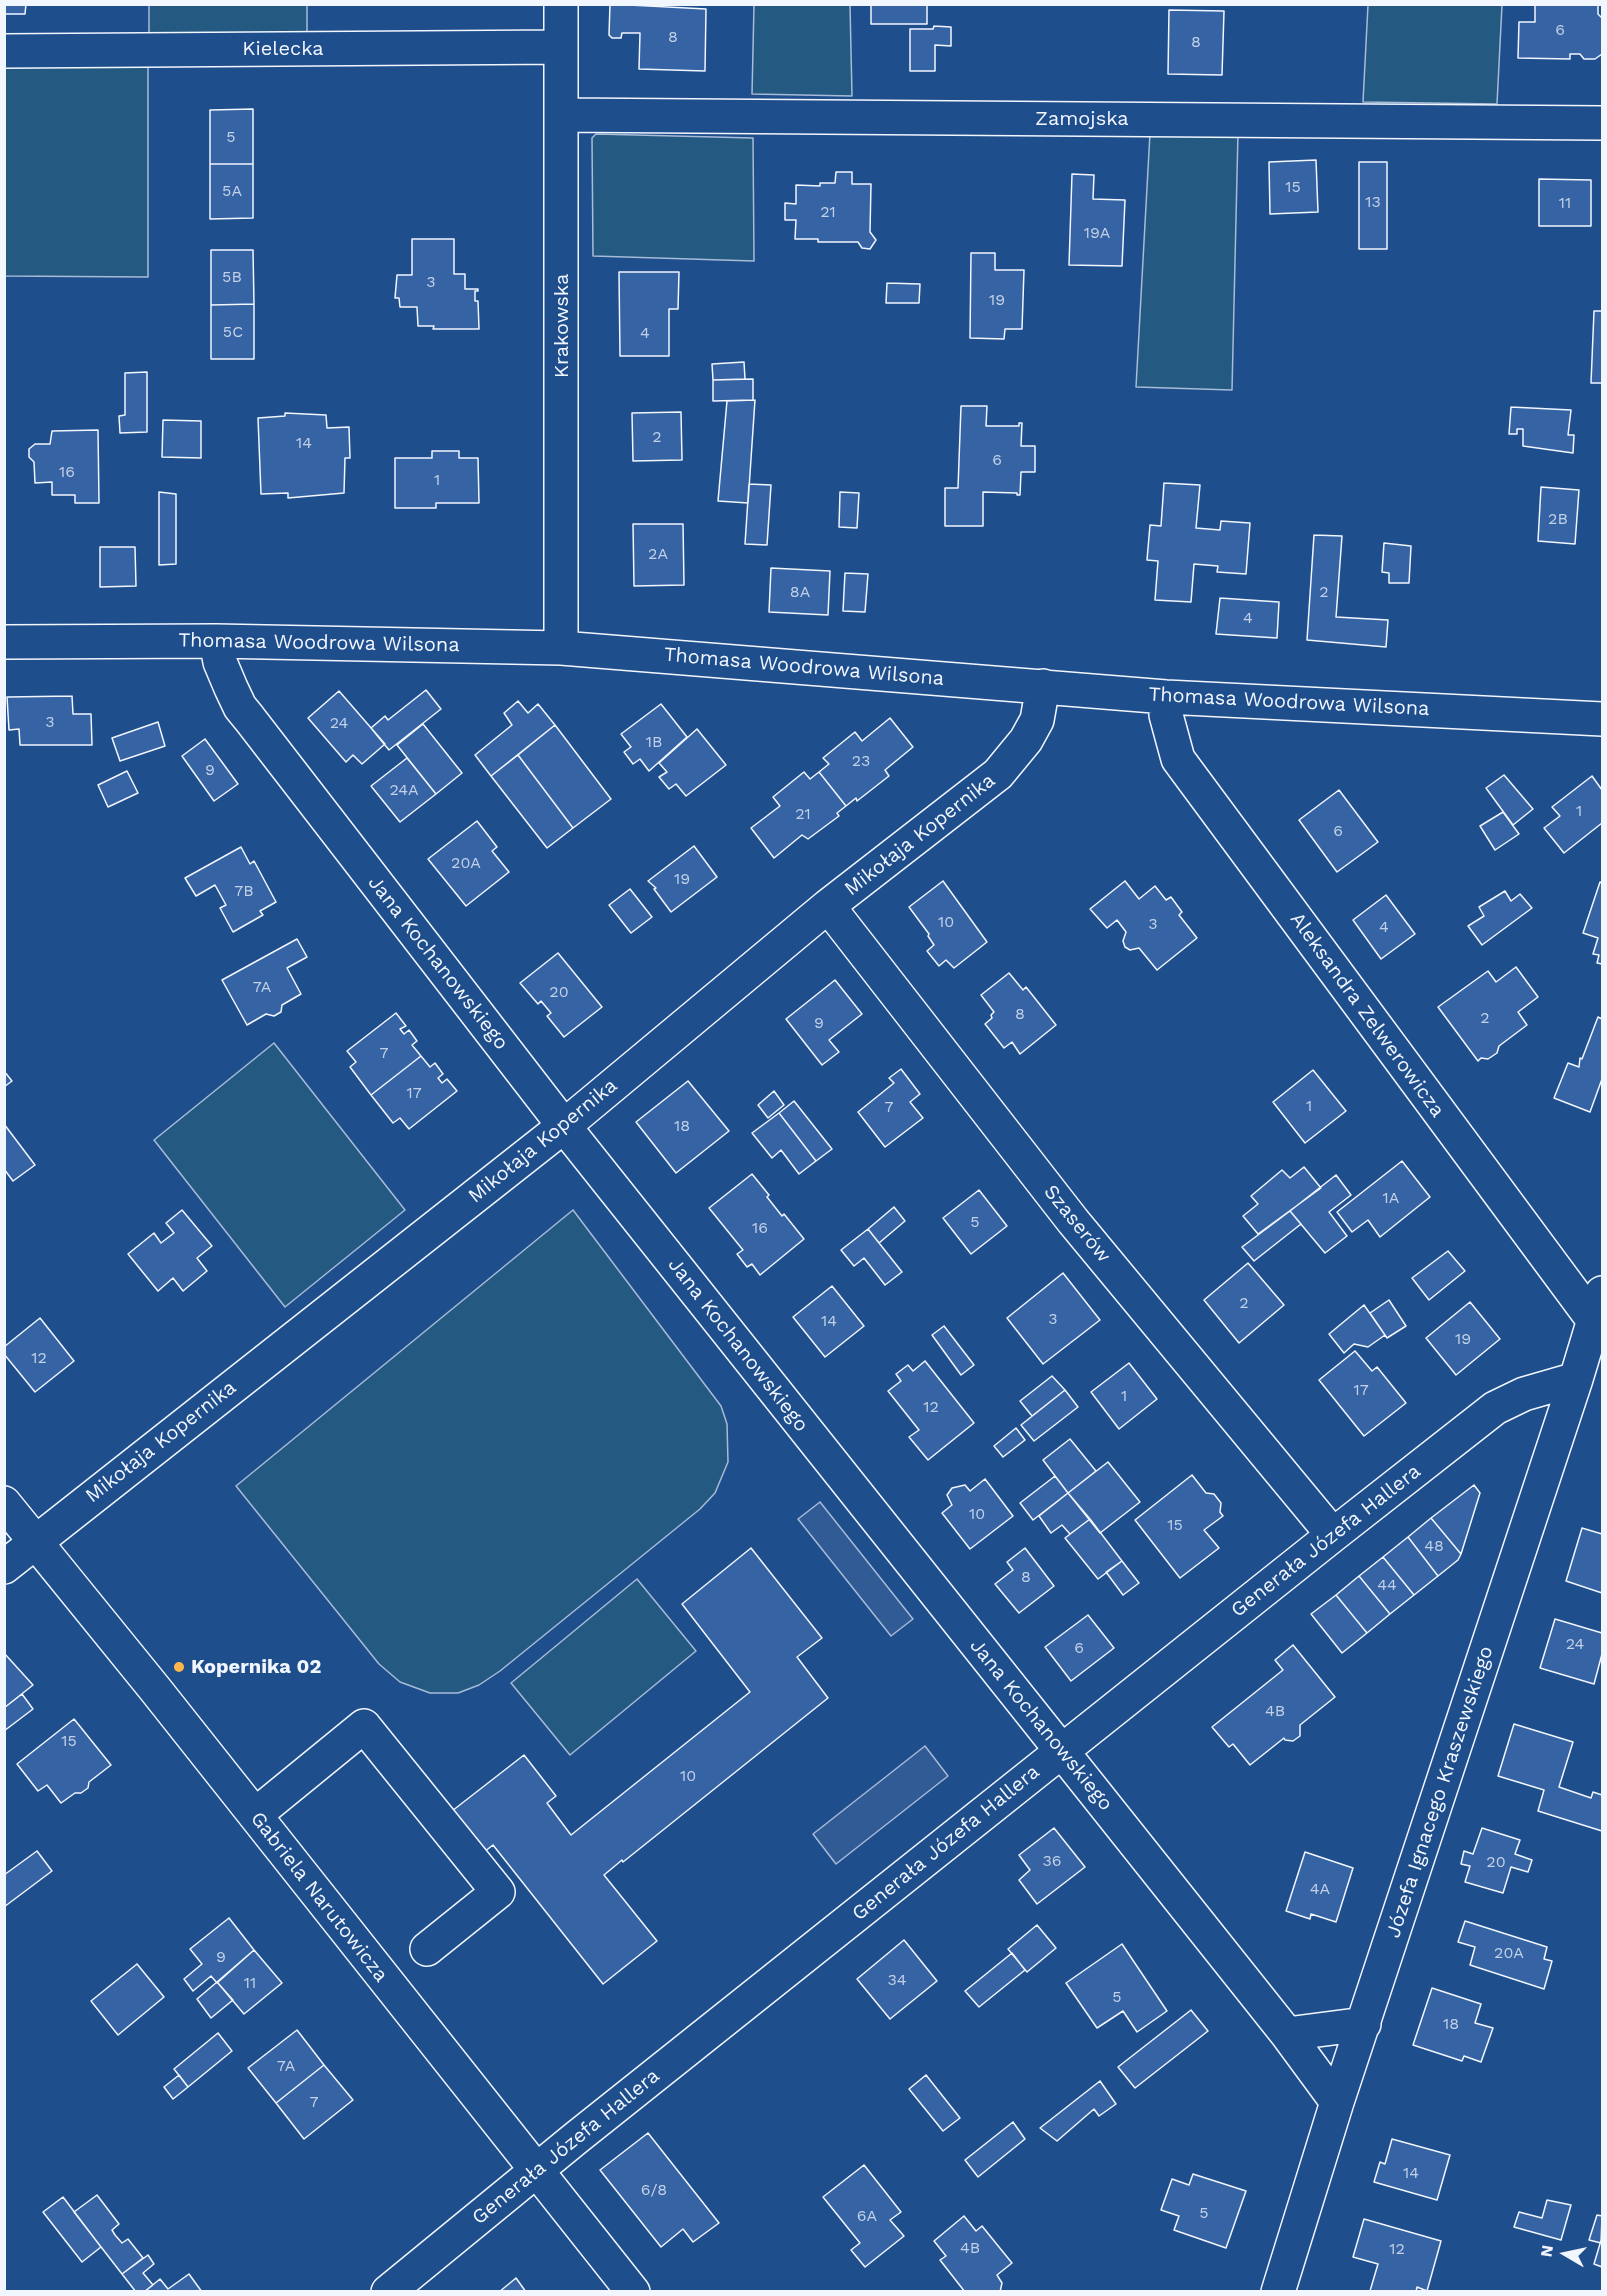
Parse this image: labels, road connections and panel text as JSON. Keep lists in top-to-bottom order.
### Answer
{
  "streets": {
    "street": [
      "Kielecka",
      "Zamojska",
      "Krakowska",
      "Thomasa Woodrowa Wilsona",
      "Mikołaja Kopernika",
      "Jana Kochanowskiego",
      "Aleksandra Zelwerowicza",
      "Szaserów",
      "Generała Józefa Hallera",
      "Józefa Ignacego Kraszewskiego",
      "Gabriela Narutowicza"
    ]
  },
  "crossings": [
    ["Kielecka", "Krakowska"],
    ["Zamojska", "Krakowska"],
    ["Krakowska", "Thomasa Woodrowa Wilsona"],
    ["Thomasa Woodrowa Wilsona", "Mikołaja Kopernika"],
    ["Thomasa Woodrowa Wilsona", "Jana Kochanowskiego"],
    ["Thomasa Woodrowa Wilsona", "Aleksandra Zelwerowicza"],
    ["Mikołaja Kopernika", "Jana Kochanowskiego"],
    ["Mikołaja Kopernika", "Szaserów"],
    ["Mikołaja Kopernika", "Gabriela Narutowicza"],
    ["Jana Kochanowskiego", "Generała Józefa Hallera"],
    ["Jana Kochanowskiego", "Józefa Ignacego Kraszewskiego"],
    ["Aleksandra Zelwerowicza", "Józefa Ignacego Kraszewskiego"],
    ["Szaserów", "Generała Józefa Hallera"],
    ["Generała Józefa Hallera", "Józefa Ignacego Kraszewskiego"],
    ["Generała Józefa Hallera", "Gabriela Narutowicza"]
  ],
  "places": ["Kopernika 02"],
  "house_numbers": [
    "6",
    "8",
    "8",
    "5",
    "15",
    "5A",
    "13",
    "11",
    "21",
    "19A",
    "5B",
    "3",
    "19",
    "5C",
    "4",
    "2",
    "14",
    "6",
    "16",
    "1",
    "2B",
    "2A",
    "8A",
    "2",
    "4",
    "3",
    "24",
    "1B",
    "23",
    "9",
    "24A",
    "1",
    "21",
    "6",
    "20A",
    "19",
    "7B",
    "10",
    "3",
    "4",
    "7A",
    "20",
    "8",
    "2",
    "9",
    "7",
    "17",
    "1",
    "7",
    "18",
    "1A",
    "5",
    "16",
    "2",
    "3",
    "14",
    "19",
    "12",
    "17",
    "1",
    "12",
    "10",
    "15",
    "48",
    "8",
    "44",
    "24",
    "6",
    "4B",
    "15",
    "10",
    "36",
    "20",
    "4A",
    "20A",
    "9",
    "34",
    "11",
    "5",
    "18",
    "7A",
    "7",
    "14",
    "6/8",
    "5",
    "6A",
    "4B",
    "12"
  ],
  "north": "left"
}
